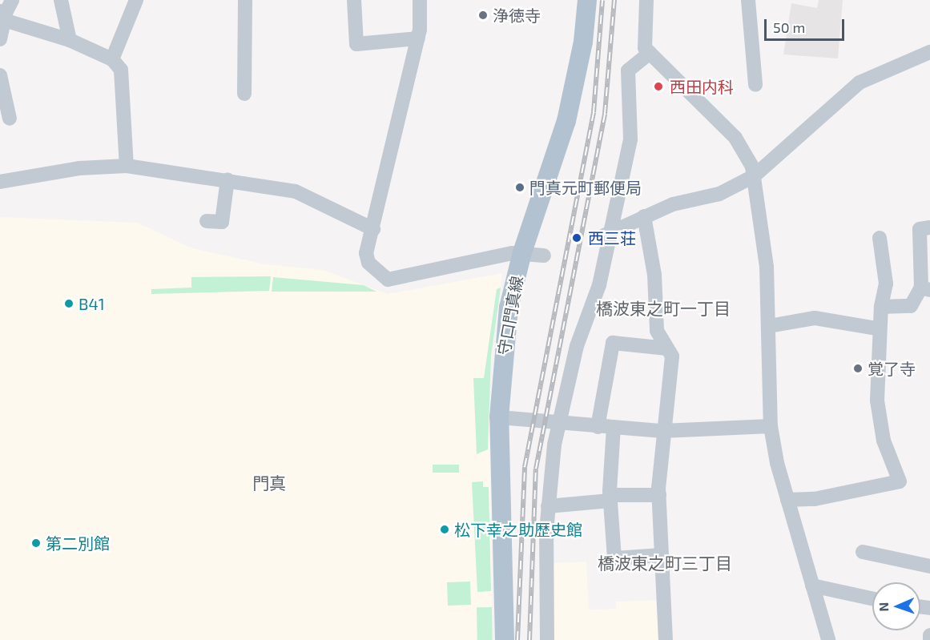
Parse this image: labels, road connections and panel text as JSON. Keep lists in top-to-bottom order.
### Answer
{
  "streets": {
    "main road": ["守口門真線"]
  },
  "districts": ["橋波東之町一丁目", "門真", "橋波東之町三丁目"],
  "places": [
    "浄徳寺",
    "西田内科",
    "門真元町郵便局",
    "西三荘",
    "B41",
    "覚了寺",
    "松下幸之助歴史館",
    "第二別館"
  ],
  "scale_bar": "50 m",
  "north": "left"
}
